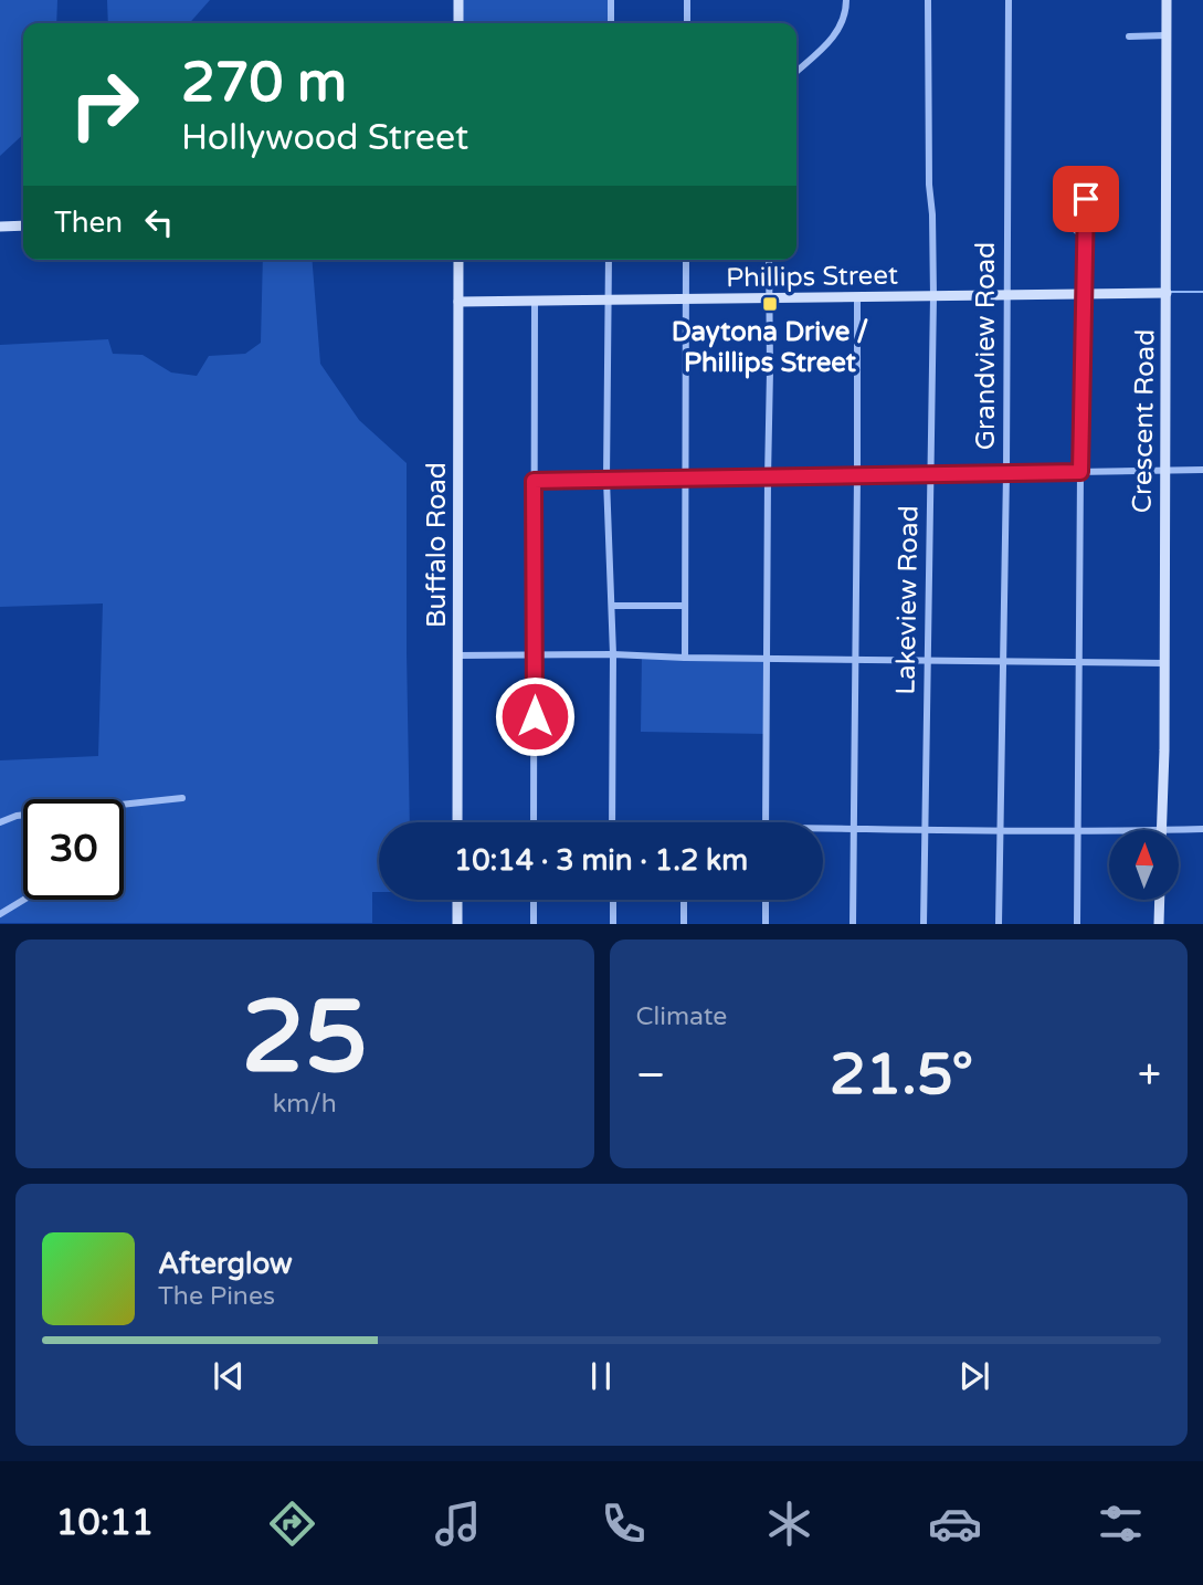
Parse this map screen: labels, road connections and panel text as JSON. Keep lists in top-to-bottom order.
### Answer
{
  "streets": {
    "street": [
      "Phillips Street",
      "Grandview Road",
      "Crescent Road",
      "Buffalo Road",
      "Lakeview Road"
    ]
  },
  "crossings": [
    ["Phillips Street", "Grandview Road"],
    ["Phillips Street", "Crescent Road"],
    ["Phillips Street", "Buffalo Road"],
    ["Phillips Street", "Lakeview Road"]
  ],
  "places": {
    "transit": ["Daytona Drive / Phillips Street"]
  },
  "north": "top",
  "page": {
    "turn": ["270 m", "Hollywood Street"],
    "then": "Then",
    "limit": "30",
    "trip": "10:14 · 3 min · 1.2 km",
    "tile": [
      ["25", "km/h"],
      "Climate"
    ],
    "heat": ["−", "21.5°", "+"],
    "song": ["Afterglow", "The Pines"],
    "tabs": "10:11"
  }
}
